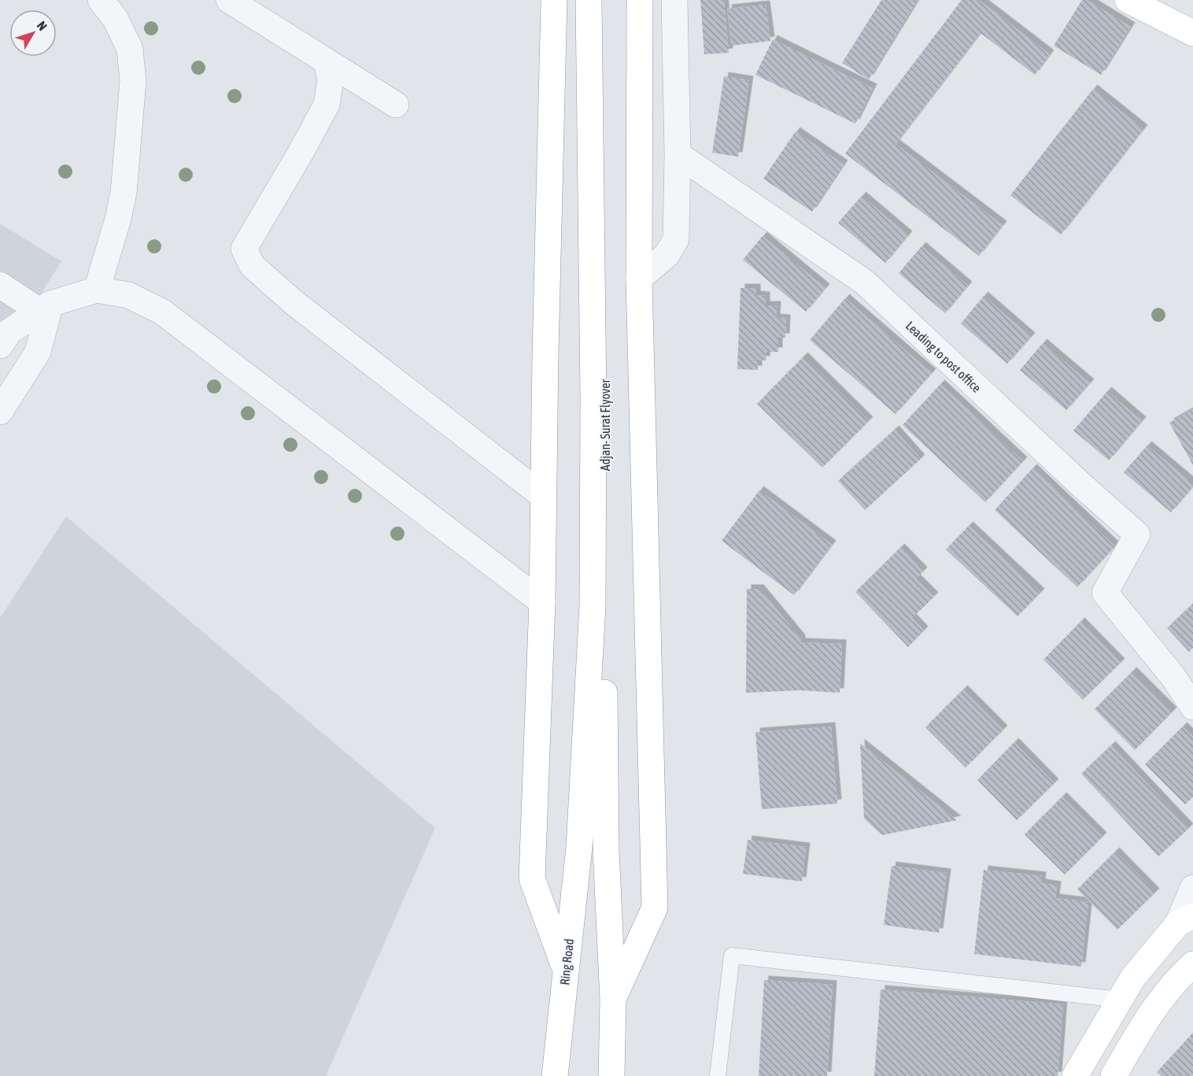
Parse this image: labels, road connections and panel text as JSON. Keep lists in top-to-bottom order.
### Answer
{
  "streets": {
    "main road": ["Adjan- Surat Flyover", "Ring Road"],
    "street": ["Leading to post office"]
  },
  "crossings": [
    ["Adjan- Surat Flyover", "Ring Road"]
  ],
  "north": "top right"
}
